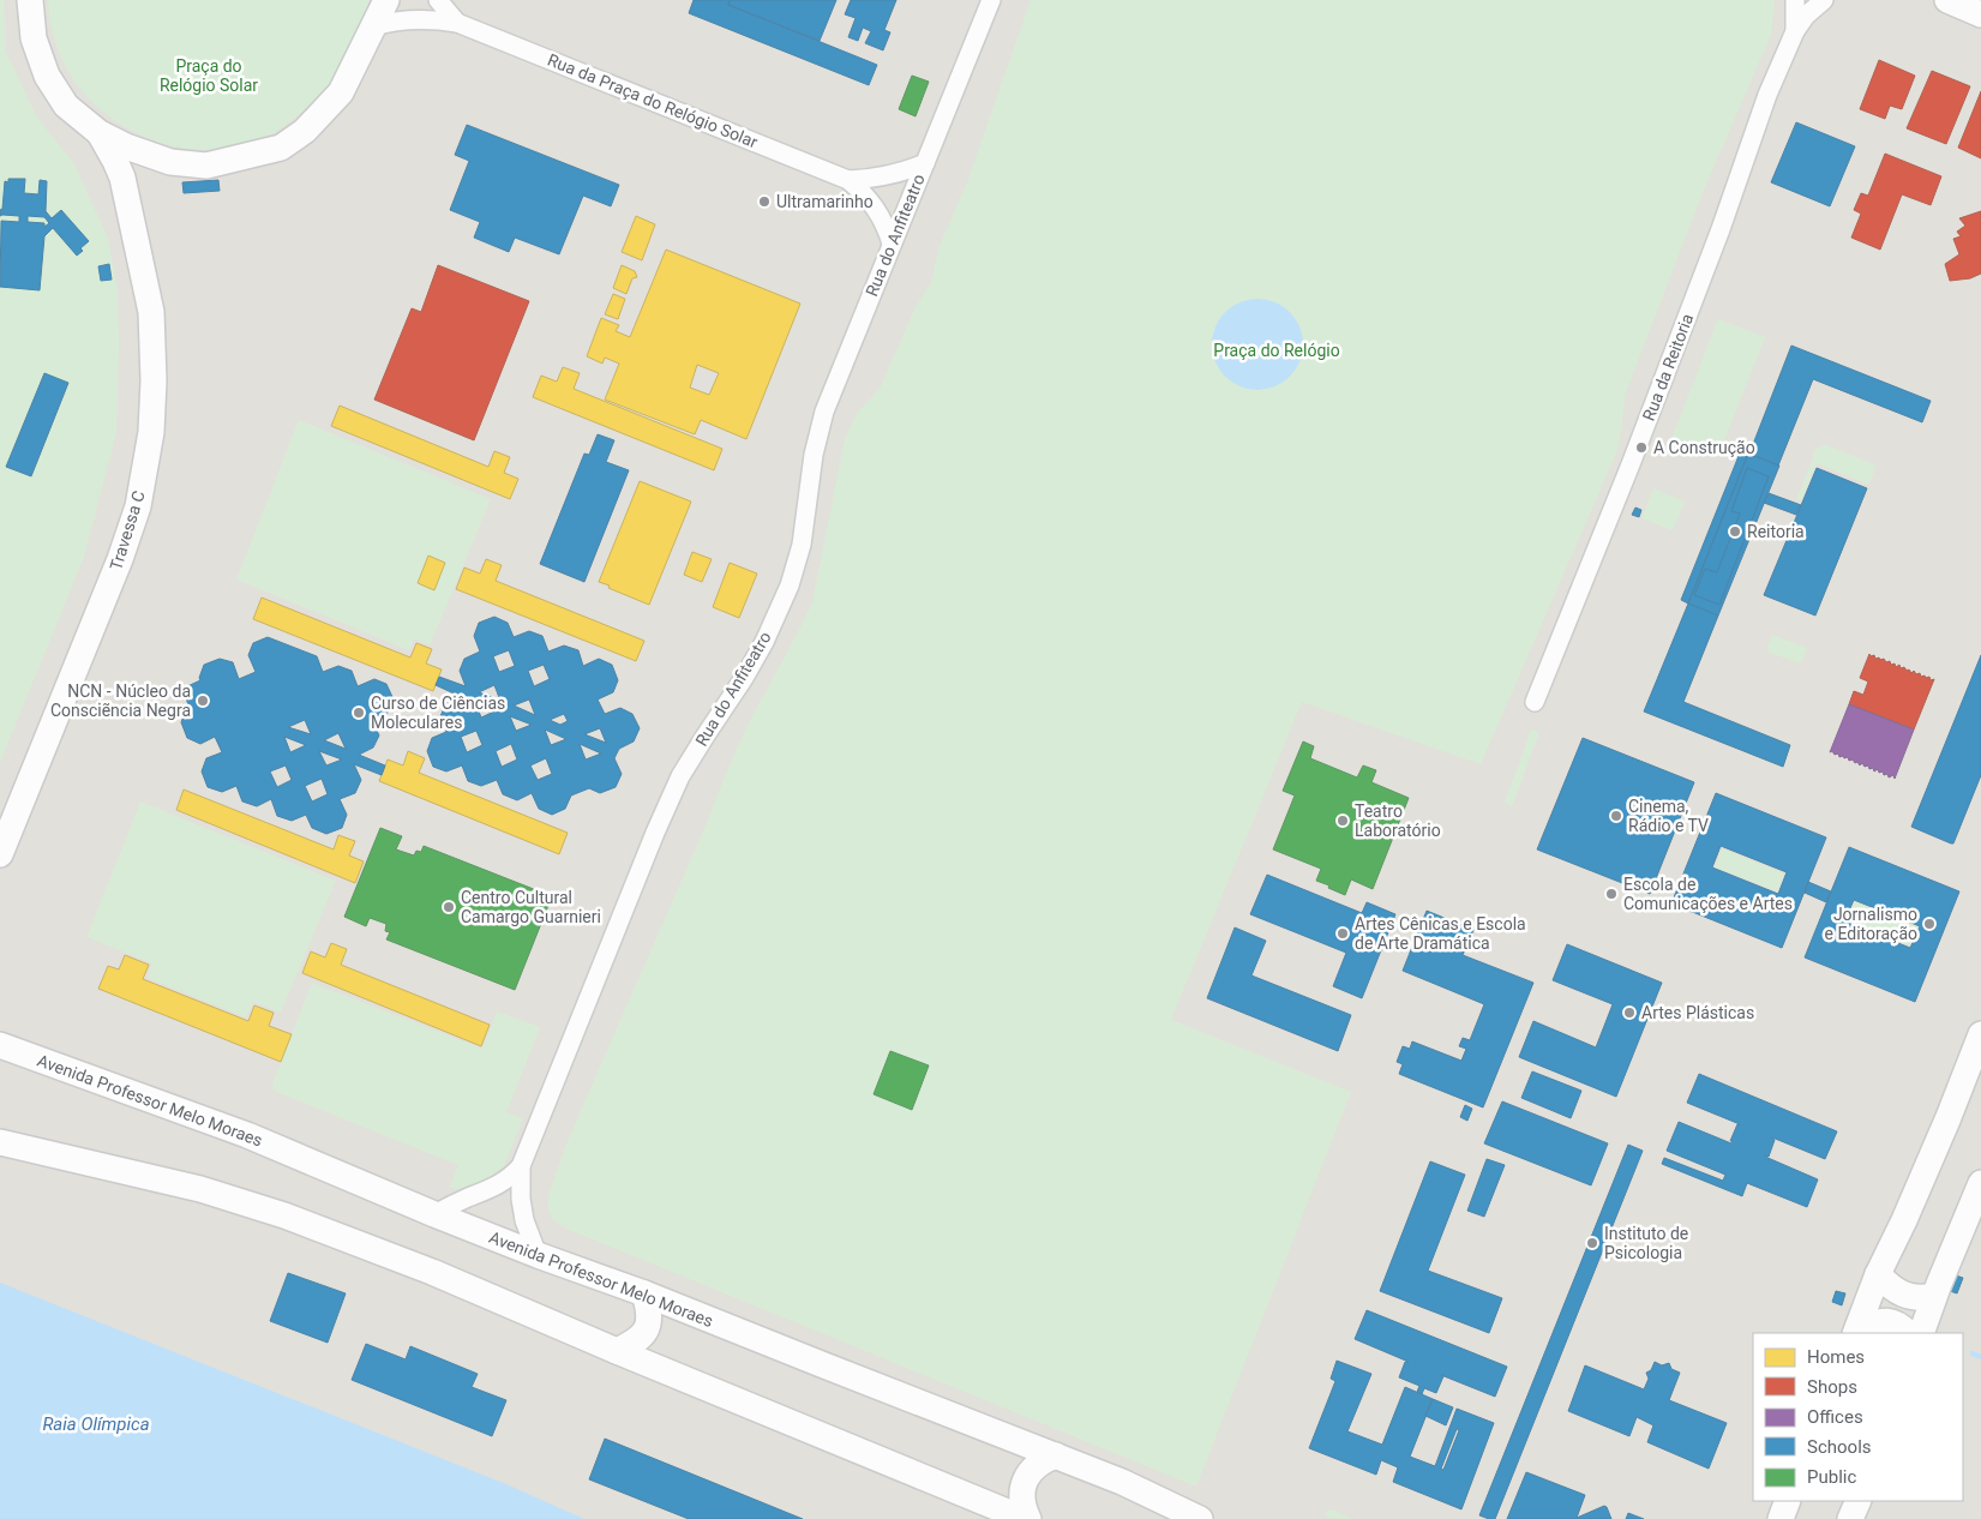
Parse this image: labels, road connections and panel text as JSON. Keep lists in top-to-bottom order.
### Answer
{
  "streets": {
    "street": [
      "Rua da Praça do Relógio Solar",
      "Rua do Anfiteatro",
      "Rua da Reitoria",
      "Travessa C",
      "Avenida Professor Melo Moraes"
    ]
  },
  "crossings": [
    ["Rua da Praça do Relógio Solar", "Rua do Anfiteatro"],
    ["Rua do Anfiteatro", "Avenida Professor Melo Moraes"]
  ],
  "water": ["Raia Olímpica"],
  "parks": ["Praça do Relógio Solar", "Praça do Relógio"],
  "places": [
    "Ultramarinho",
    "A Construção",
    "Reitoria",
    "NCN - Núcleo da Consciẽncia Negra",
    "Curso de Ciências Moleculares",
    "Cinema, Rádio e TV",
    "Teatro Laboratório",
    "Escola de Comunicações e Artes",
    "Centro Cultural Camargo Guarnieri",
    "Jornalismo e Editoração",
    "Artes Cênicas e Escola de Arte Dramática",
    "Artes Plásticas",
    "Instituto de Psicologia"
  ],
  "legend": [
    "Homes",
    "Shops",
    "Offices",
    "Schools",
    "Public"
  ]
}
